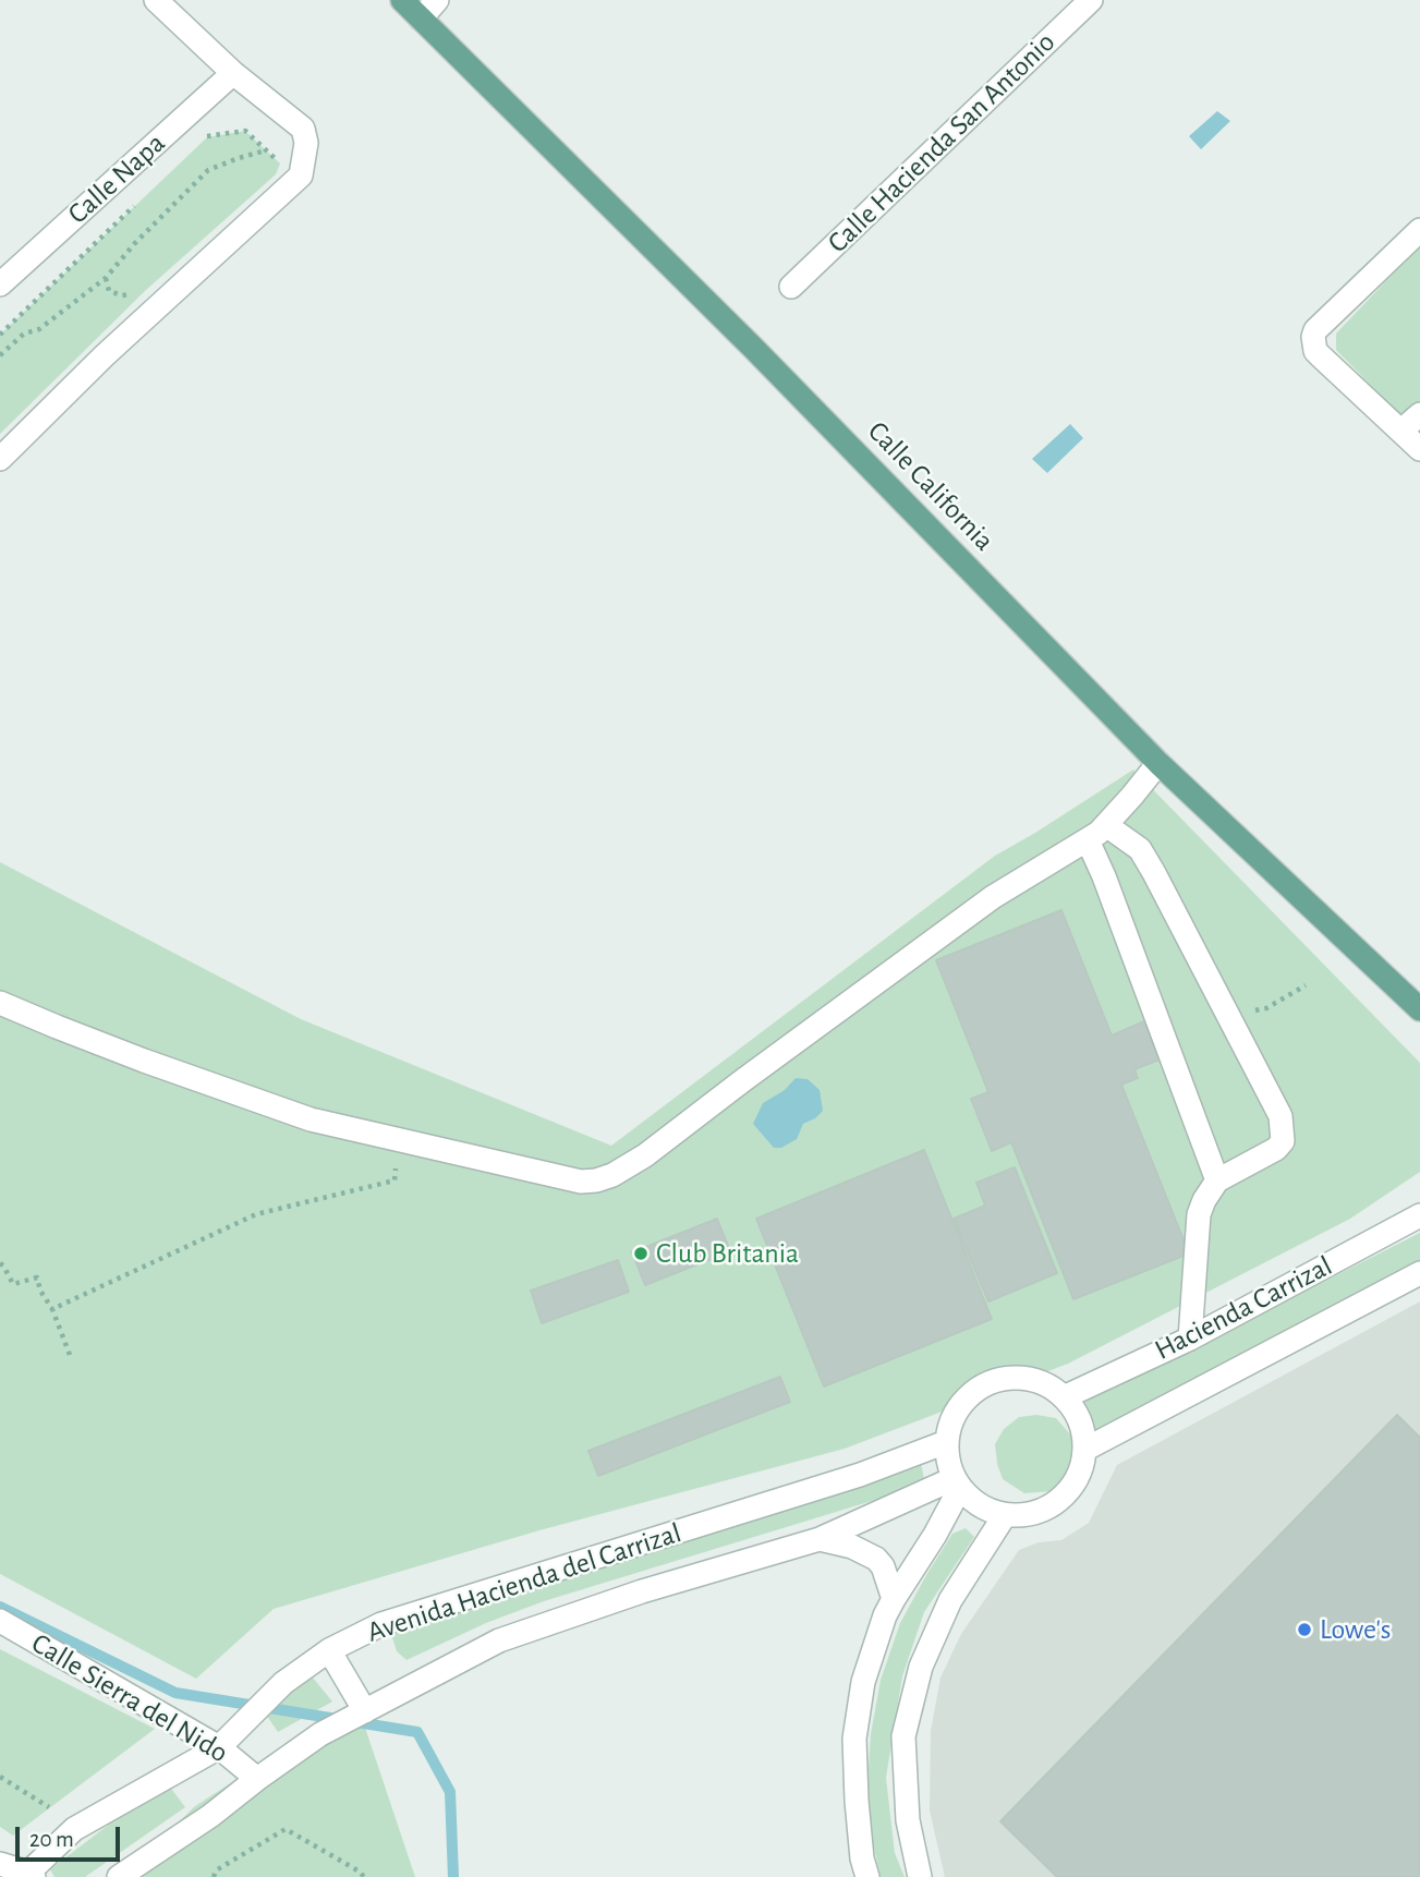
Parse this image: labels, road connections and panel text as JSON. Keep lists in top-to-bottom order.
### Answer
{
  "streets": {
    "main road": ["Calle California"],
    "street": [
      "Calle Hacienda San Antonio",
      "Calle Napa",
      "Hacienda Carrizal",
      "Avenida Hacienda del Carrizal",
      "Calle Sierra del Nido"
    ]
  },
  "crossings": [
    ["Hacienda Carrizal", "Avenida Hacienda del Carrizal"],
    ["Avenida Hacienda del Carrizal", "Calle Sierra del Nido"]
  ],
  "places": ["Club Britania", "Lowe's"],
  "scale_bar": "20 m"
}
